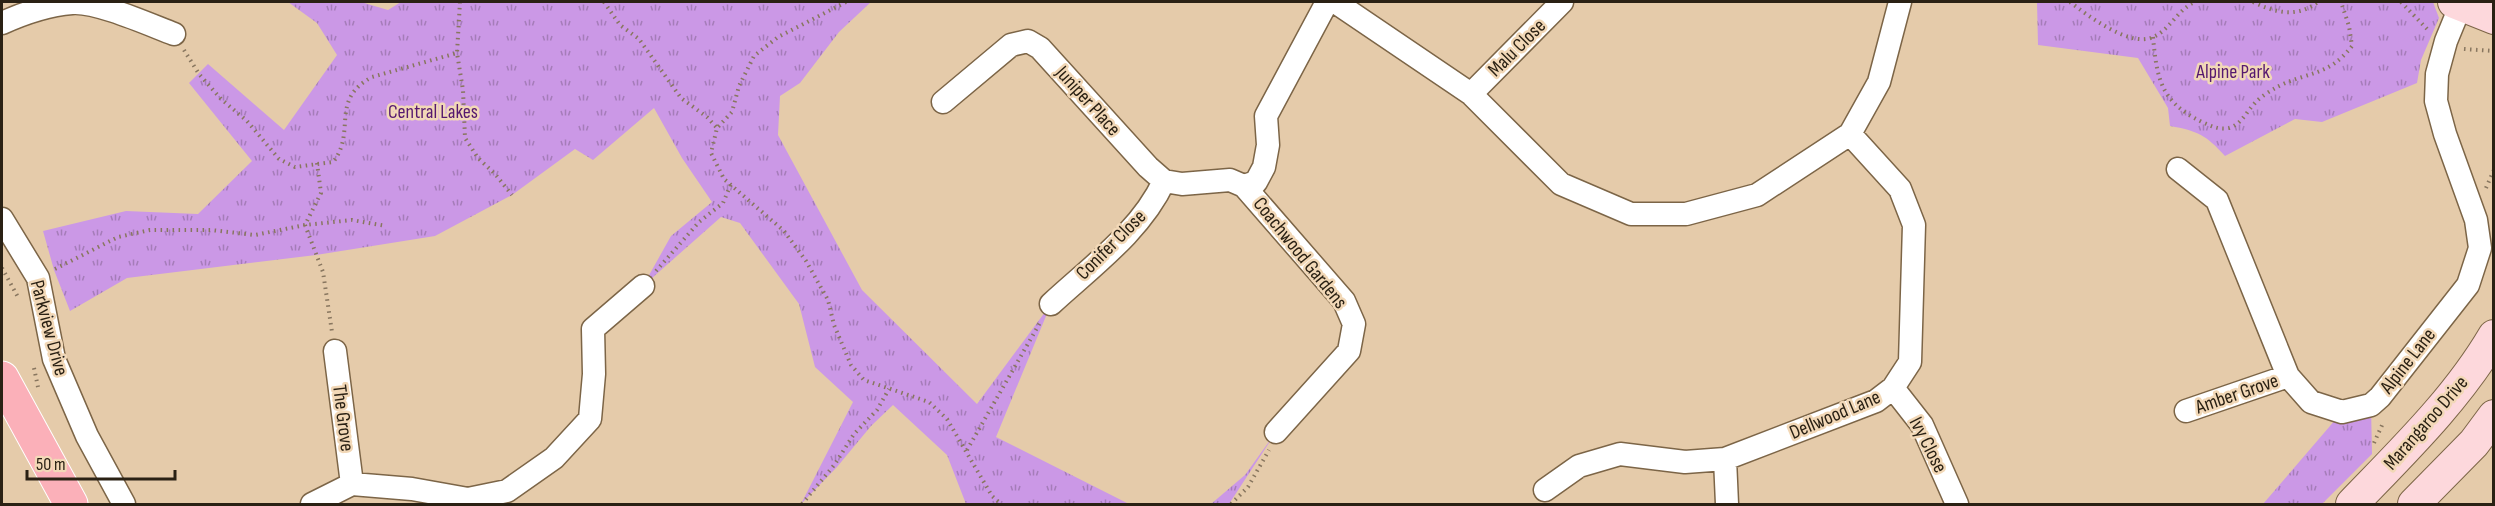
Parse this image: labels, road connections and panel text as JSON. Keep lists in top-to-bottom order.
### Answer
{
  "streets": {
    "main road": ["Marangaroo Drive"],
    "street": [
      "Malu Close",
      "Juniper Place",
      "Conifer Close",
      "Coachwood Gardens",
      "Parkview Drive",
      "Alpine Lane",
      "Amber Grove",
      "Dellwood Lane",
      "The Grove",
      "Ivy Close"
    ]
  },
  "crossings": [
    ["Juniper Place", "Conifer Close"],
    ["Alpine Lane", "Amber Grove"],
    ["Dellwood Lane", "Ivy Close"]
  ],
  "parks": ["Alpine Park", "Central Lakes"],
  "scale_bar": "50 m"
}
